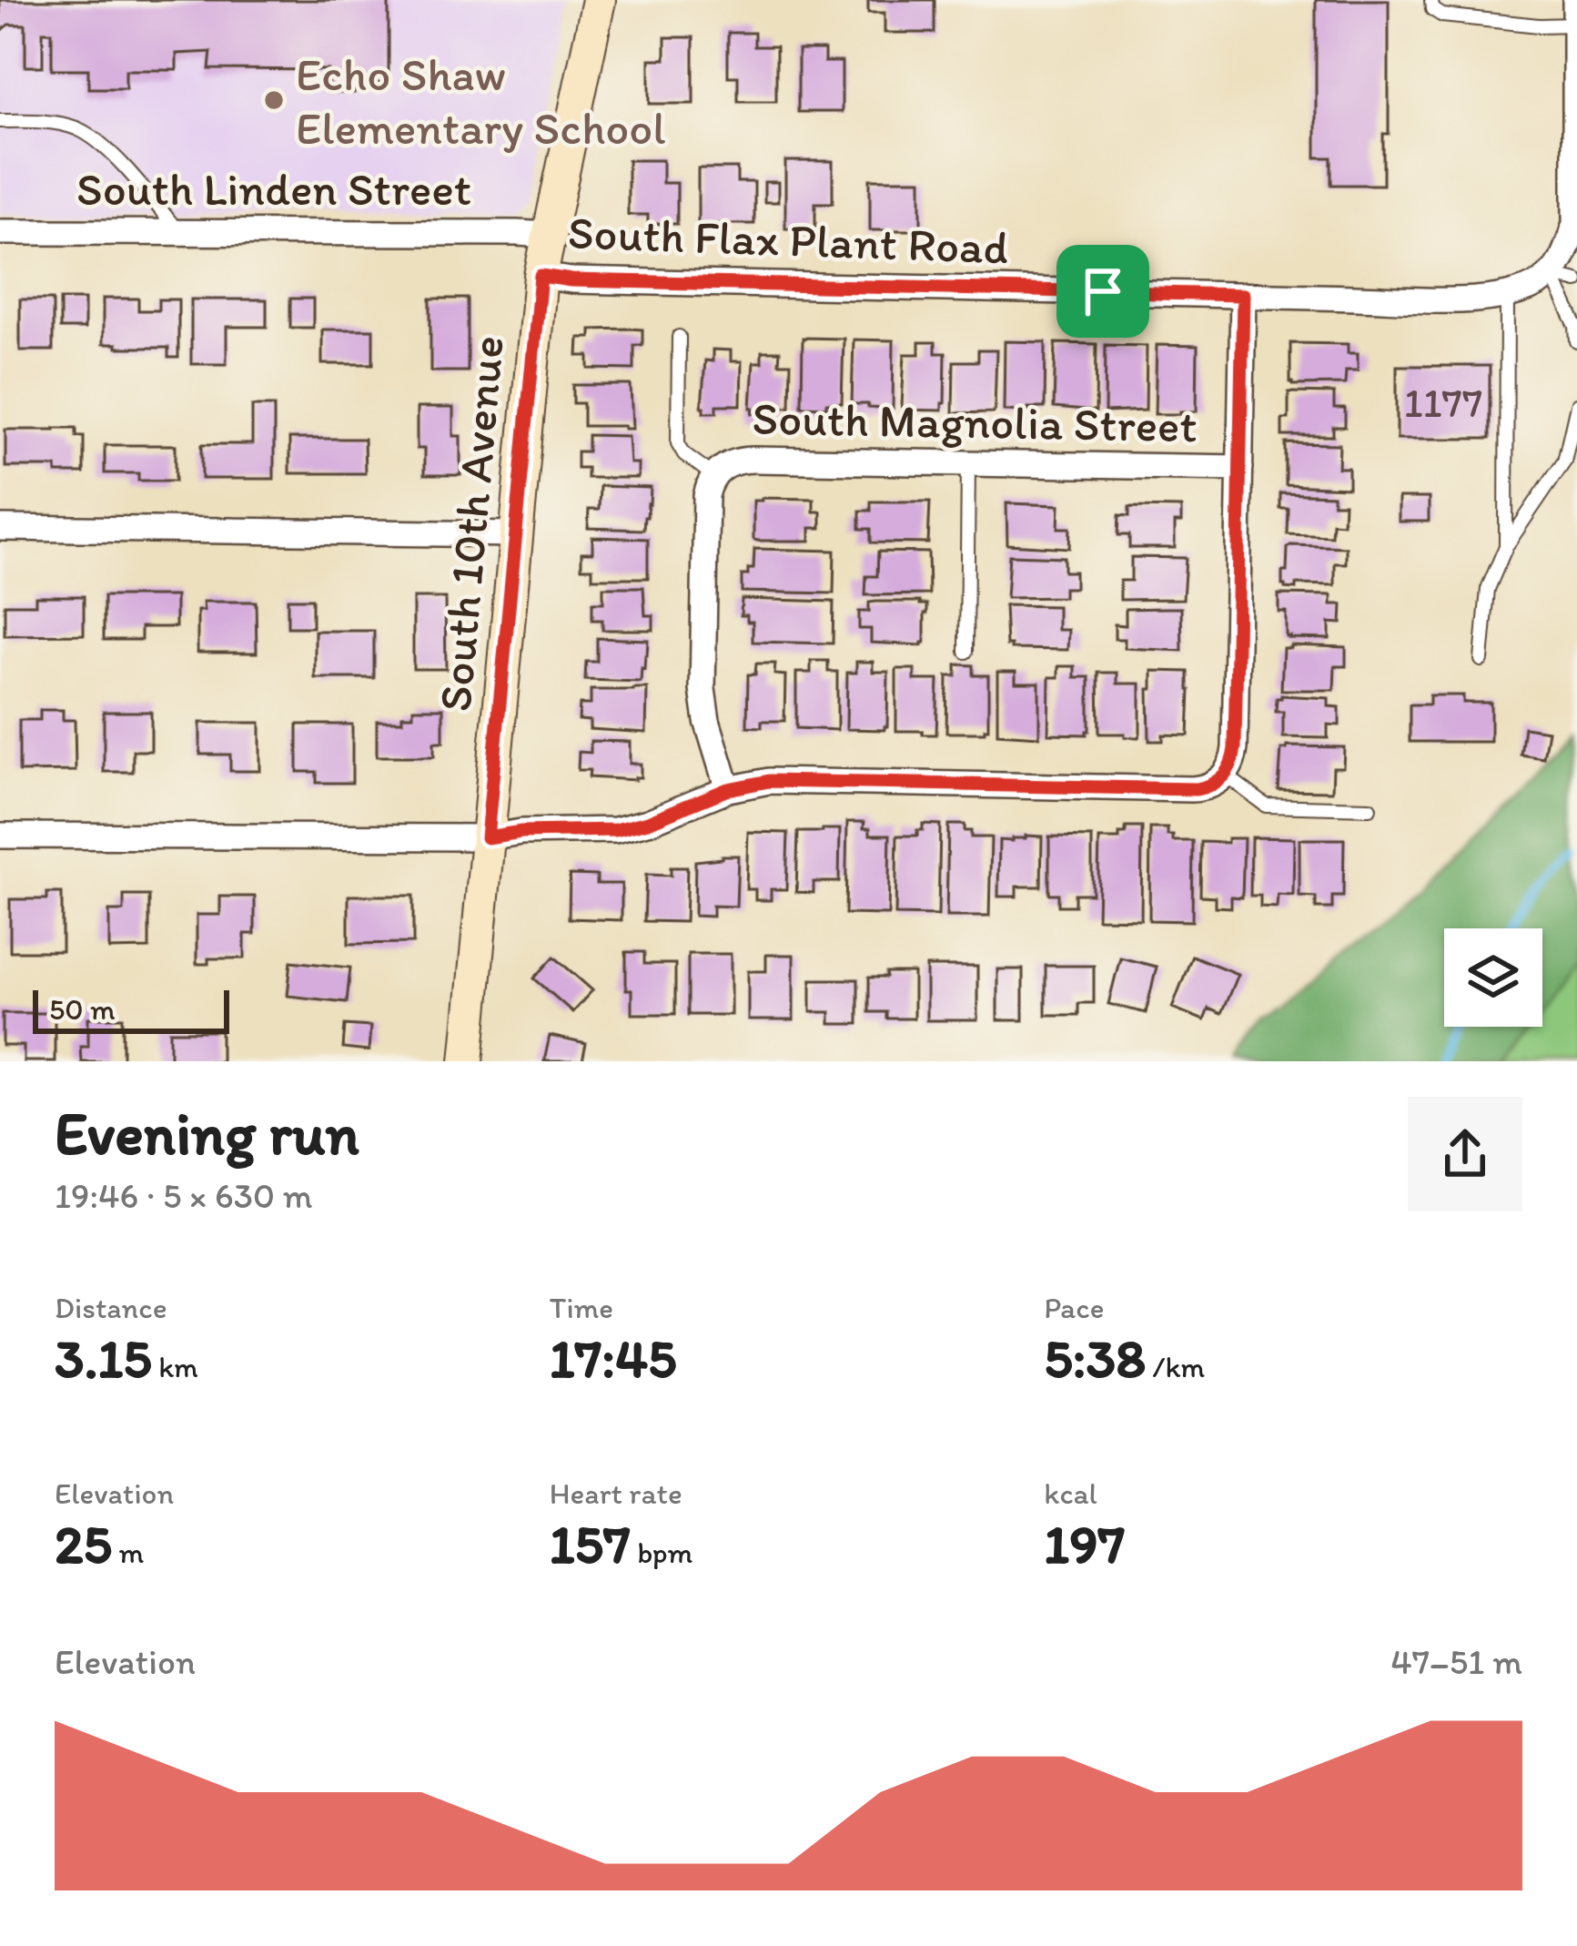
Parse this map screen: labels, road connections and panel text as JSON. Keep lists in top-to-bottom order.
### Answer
{
  "streets": {
    "main road": ["South 10th Avenue"],
    "street": ["South Linden Street", "South Flax Plant Road", "South Magnolia Street"]
  },
  "crossings": [
    ["South Linden Street", "South 10th Avenue"],
    ["South Flax Plant Road", "South 10th Avenue"]
  ],
  "places": ["Echo Shaw Elementary School"],
  "house_numbers": ["1177"],
  "scale_bar": "50 m",
  "page": {
    "scale": "50 m",
    "heading": ["Evening run", "19:46 · 5 × 630 m"],
    "stats": [
      ["Distance", "3.15 km"],
      ["Time", "17:45"],
      ["Pace", "5:38 /km"],
      ["Elevation", "25 m"],
      ["Heart rate", "157 bpm"],
      ["kcal", "197"]
    ],
    "chart": ["Elevation", "47–51 m"]
  }
}
